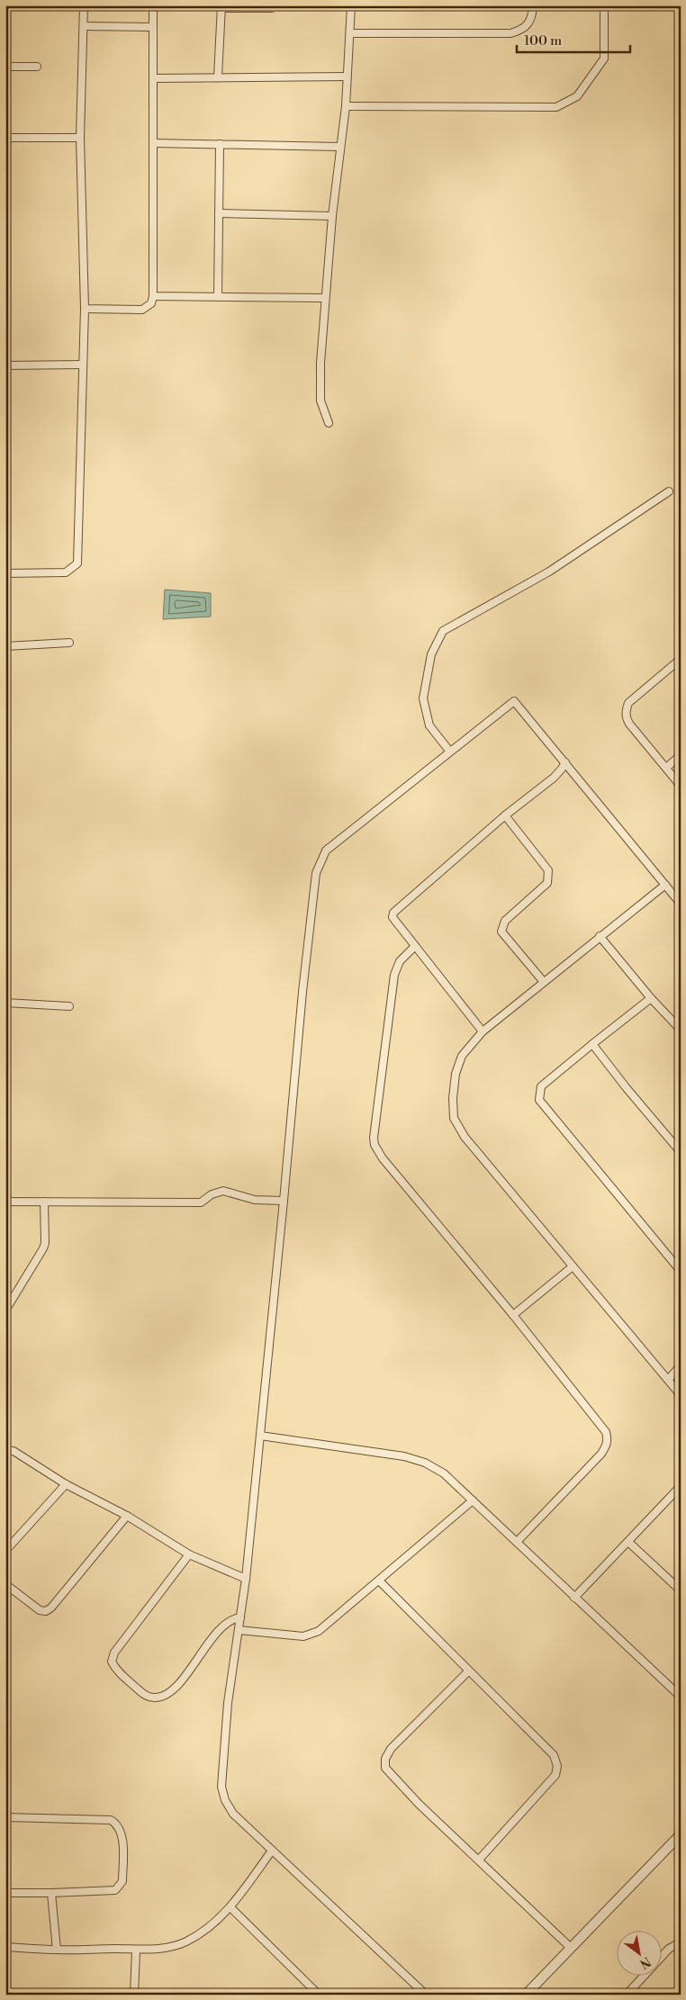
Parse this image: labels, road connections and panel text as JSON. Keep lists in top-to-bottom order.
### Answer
{
  "scale_bar": "100 m",
  "north": "bottom right"
}
